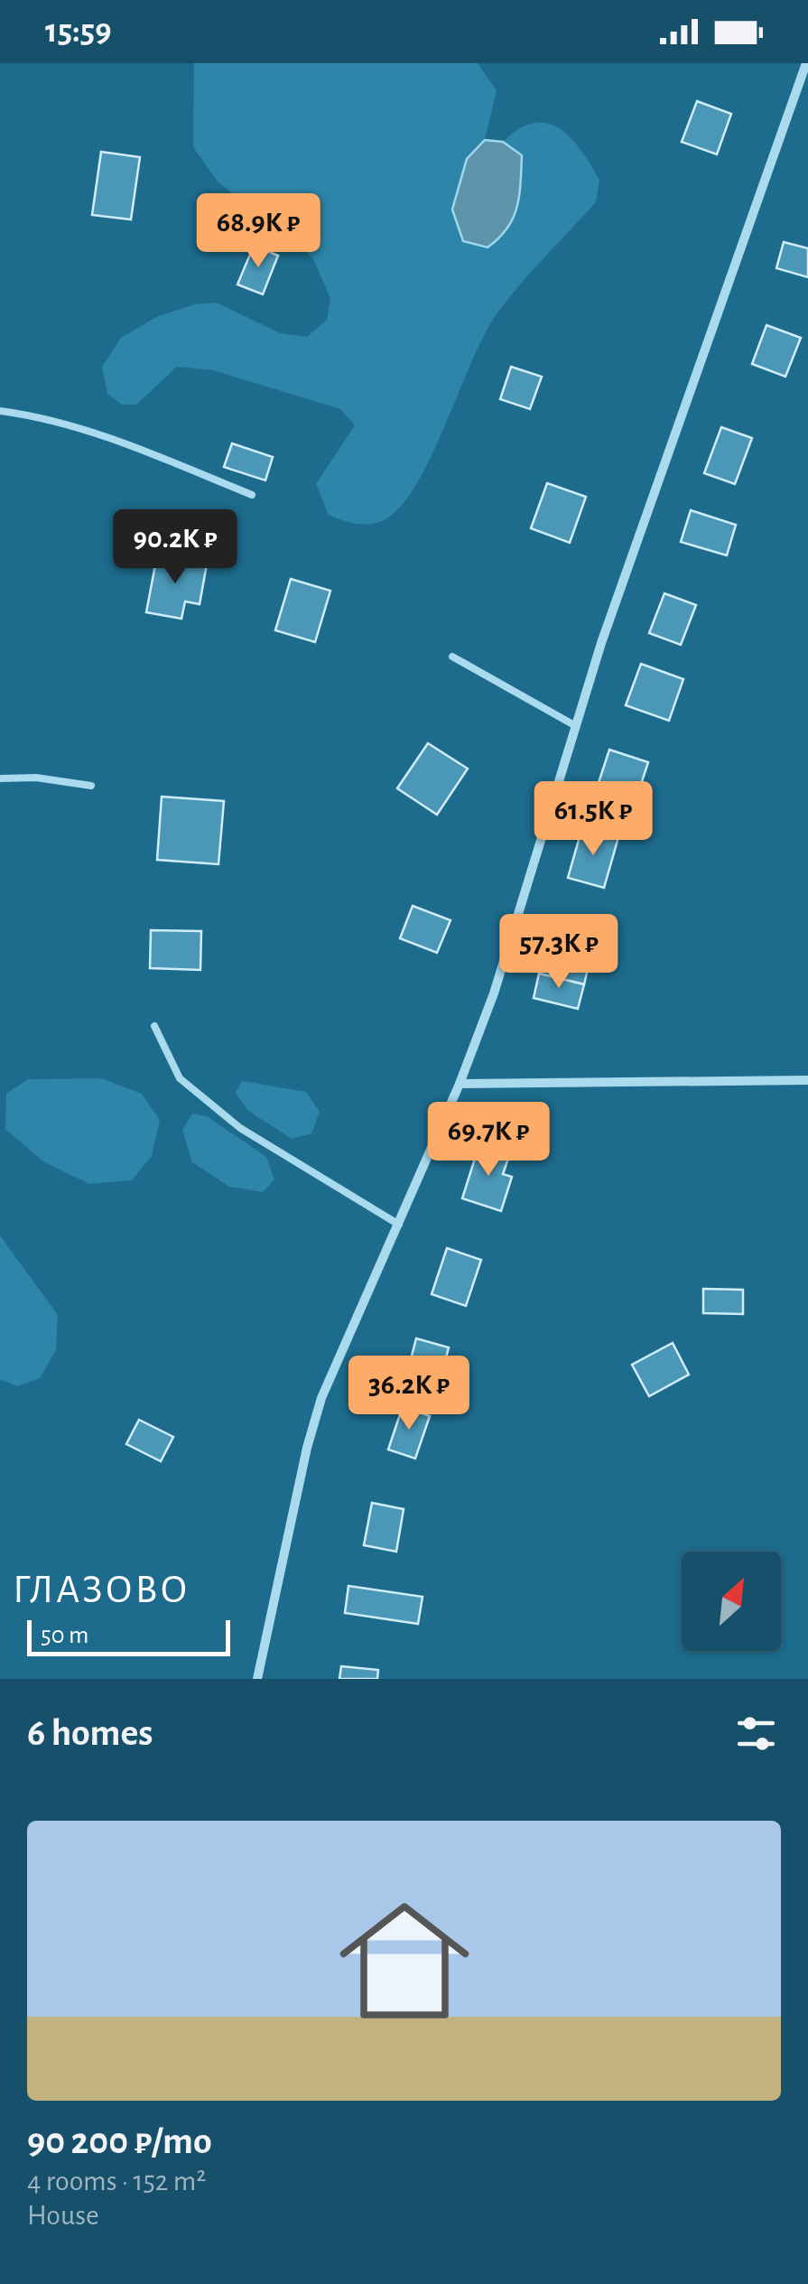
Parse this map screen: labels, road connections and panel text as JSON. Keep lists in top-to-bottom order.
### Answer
{
  "districts": ["ГЛАЗОВО"],
  "scale_bar": "50 m",
  "north": "top right",
  "page": {
    "status": "15:59",
    "price": [
      "68.9K ₽",
      "90.2K ₽",
      "61.5K ₽",
      "57.3K ₽",
      "69.7K ₽",
      "36.2K ₽"
    ],
    "scale": "50 m",
    "heading": "6 homes",
    "list": [
      {
        "name": "90 200 ₽/mo",
        "note": "4 rooms · 152 m² · House"
      }
    ]
  }
}
